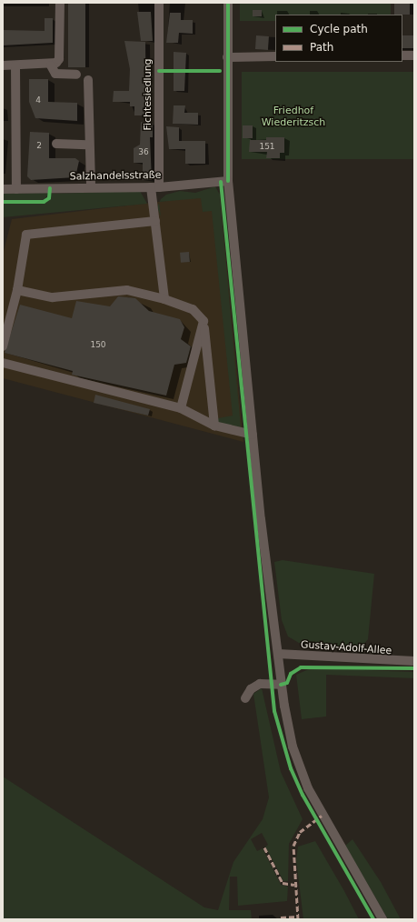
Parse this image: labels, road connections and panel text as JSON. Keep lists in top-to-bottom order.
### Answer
{
  "streets": {
    "street": ["Fichtesiedlung", "Salzhandelsstraße", "Gustav-Adolf-Allee"]
  },
  "crossings": [
    ["Fichtesiedlung", "Salzhandelsstraße"]
  ],
  "parks": ["Friedhof Wiederitzsch"],
  "house_numbers": [
    "4",
    "2",
    "151",
    "36",
    "150"
  ],
  "legend": ["Cycle path", "Path"]
}
